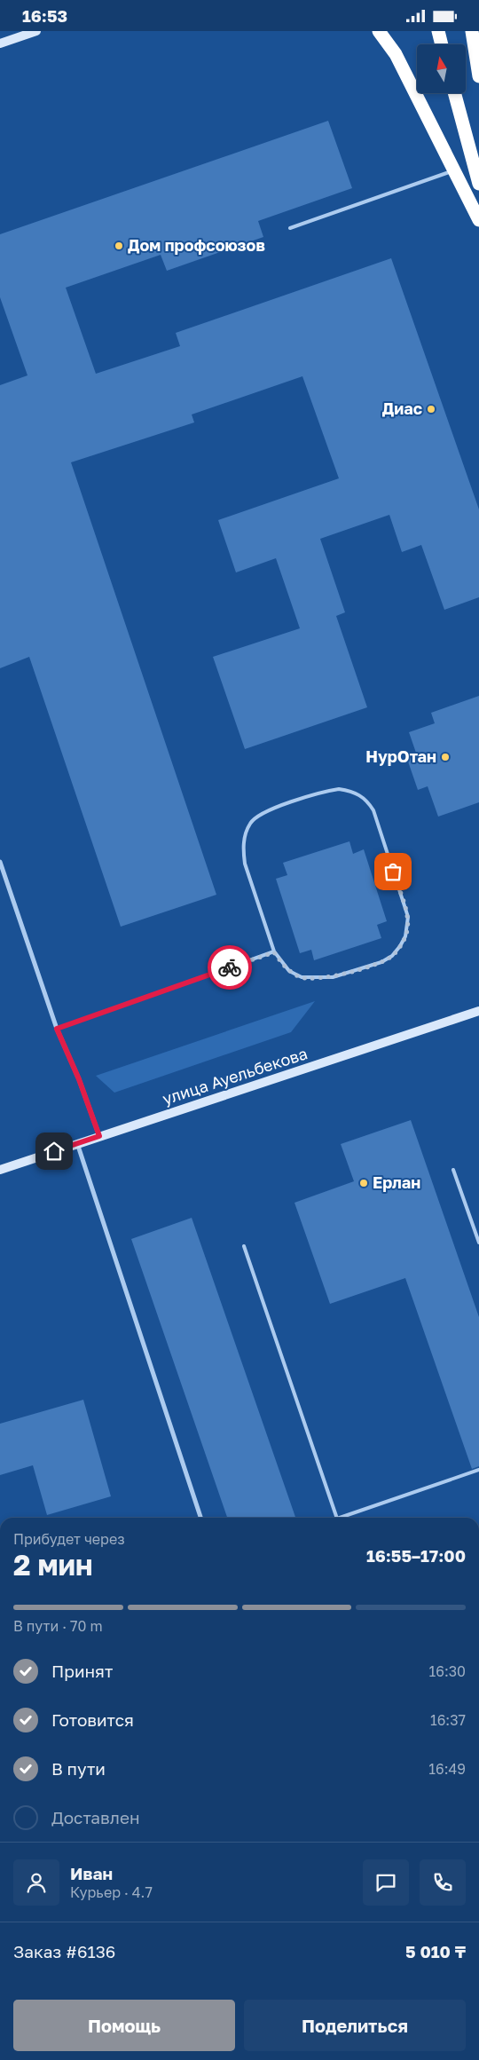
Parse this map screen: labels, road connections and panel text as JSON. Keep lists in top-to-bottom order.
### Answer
{
  "streets": {
    "street": ["улица Ауельбекова"]
  },
  "places": [
    "Дом профсоюзов",
    "Диас",
    "НурОтан",
    "Ерлан"
  ],
  "north": "top",
  "page": {
    "status": "16:53",
    "heading": ["2 мин", "Прибудет через", "16:55–17:00"],
    "panel": [
      "Иван",
      "Курьер · 4.7",
      "Заказ #6136",
      "5 010 ₸"
    ],
    "bar": "В пути · 70 m",
    "list": [
      ["Принят", "16:30"],
      ["Готовится", "16:37"],
      ["В пути", "16:49"],
      "Доставлен"
    ],
    "buttons": ["Помощь", "Поделиться"]
  }
}
